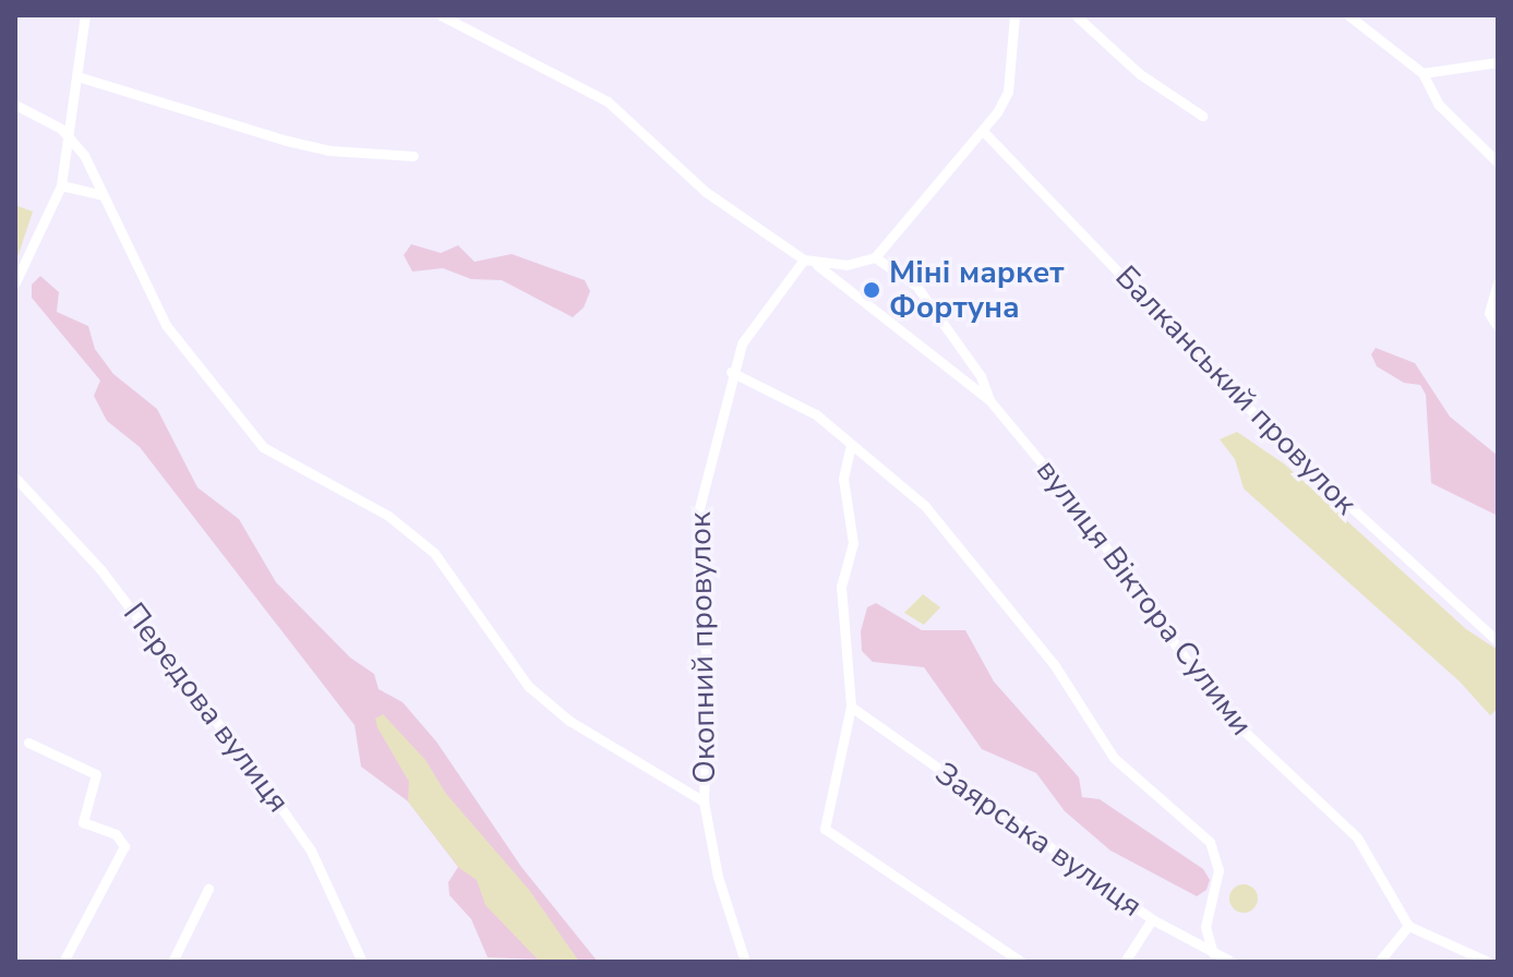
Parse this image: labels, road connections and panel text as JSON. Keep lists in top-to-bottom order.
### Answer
{
  "streets": {
    "street": [
      "Балканський провулок",
      "вулиця Віктора Сулими",
      "Окопний провулок",
      "Передова вулиця",
      "Заярська вулиця"
    ]
  },
  "crossings": [
    ["вулиця Віктора Сулими", "Окопний провулок"]
  ],
  "places": ["Міні маркет Фортуна"]
}
